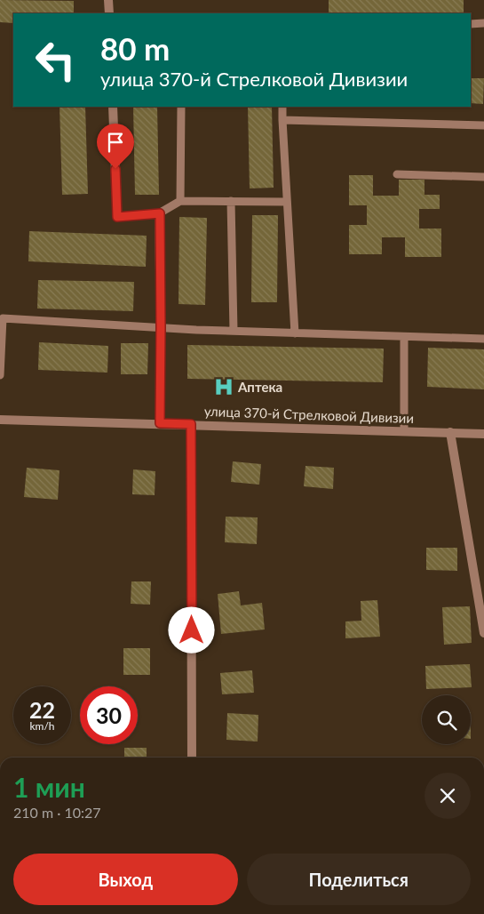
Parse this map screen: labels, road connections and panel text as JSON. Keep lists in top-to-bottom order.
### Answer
{
  "streets": {
    "street": ["улица 370-й Стрелковой Дивизии"]
  },
  "places": {
    "hospital": ["Аптека"]
  },
  "page": {
    "turn": ["80 m", "улица 370-й Стрелковой Дивизии"],
    "speed": "22 km/h",
    "limit": "30",
    "heading": ["1 мин", "210 m · 10:27"],
    "buttons": ["Выход", "Поделиться"]
  }
}
